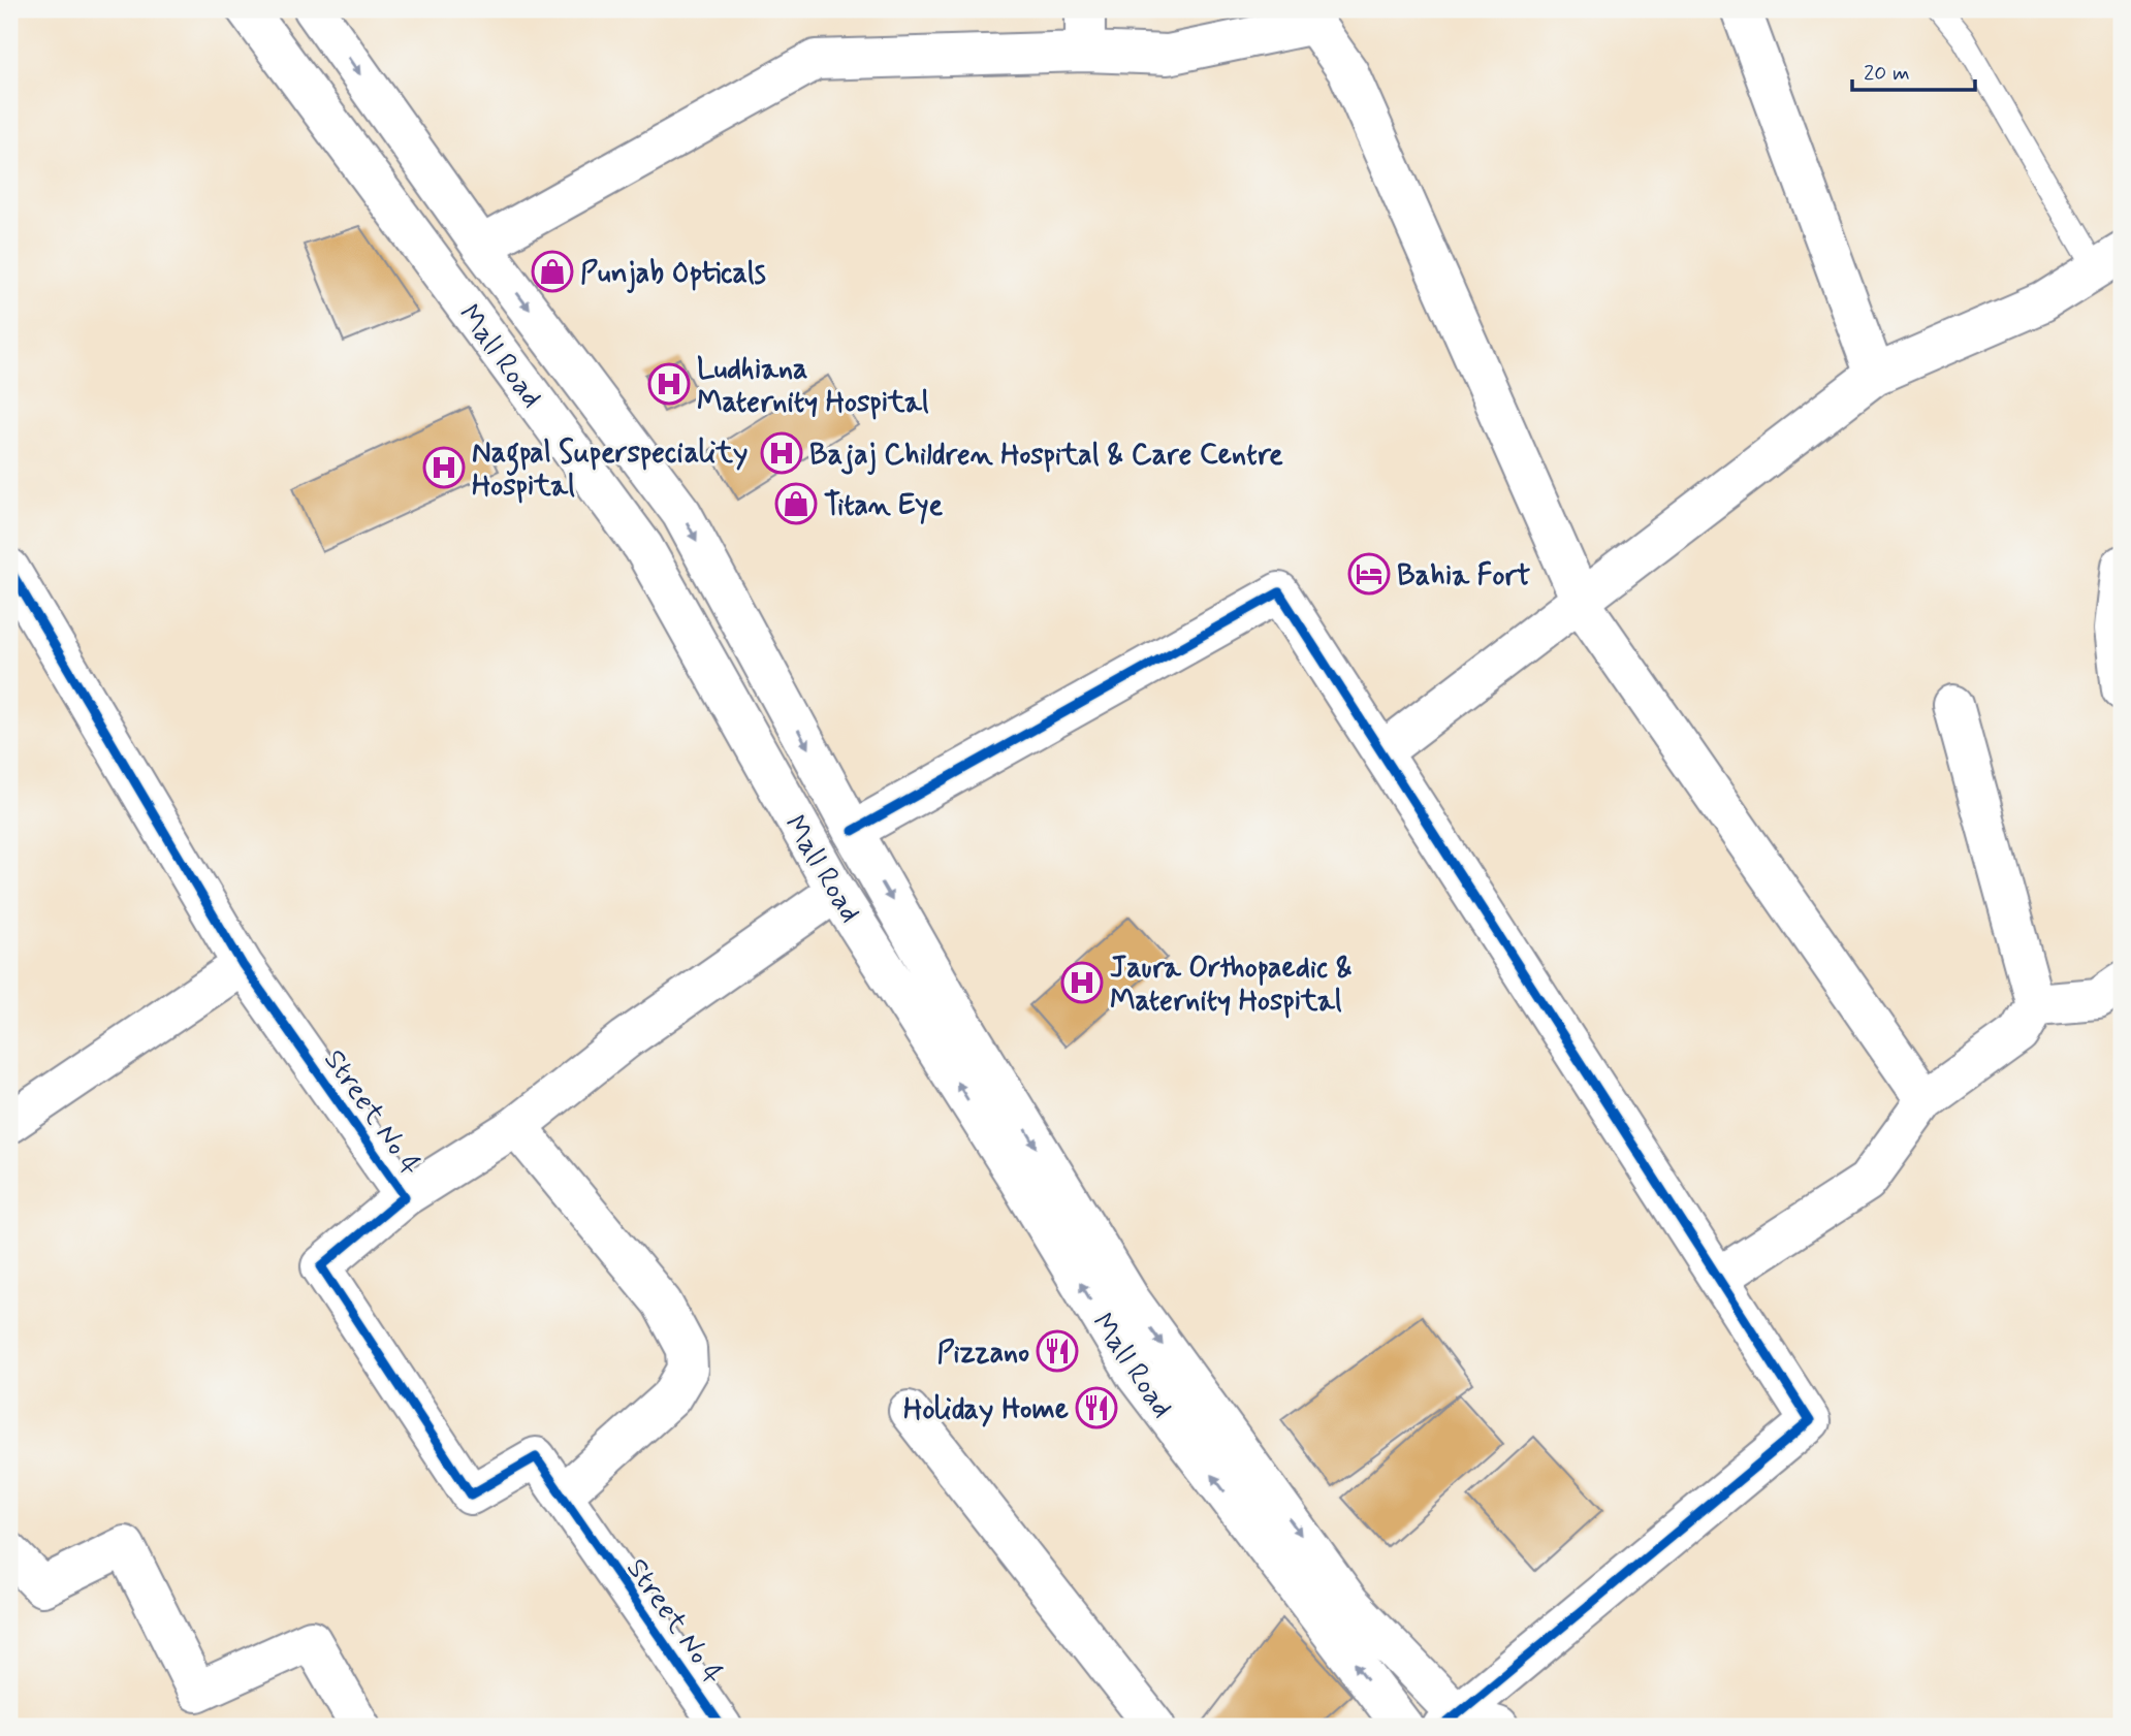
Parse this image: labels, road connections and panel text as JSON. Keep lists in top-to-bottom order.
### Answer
{
  "streets": {
    "street": ["Mall Road", "Street No 4"]
  },
  "places": {
    "shop": ["Punjab Opticals", "Titan Eye"],
    "hospital": [
      "Ludhiana Maternity Hospital",
      "Bajaj Children Hospital & Care Centre",
      "Nagpal Superspeciality Hospital",
      "Jaura Orthopaedic & Maternity Hospital"
    ],
    "hotel": ["Bahia Fort"],
    "restaurant": ["Pizzano", "Holiday Home"]
  },
  "scale_bar": "20 m"
}
